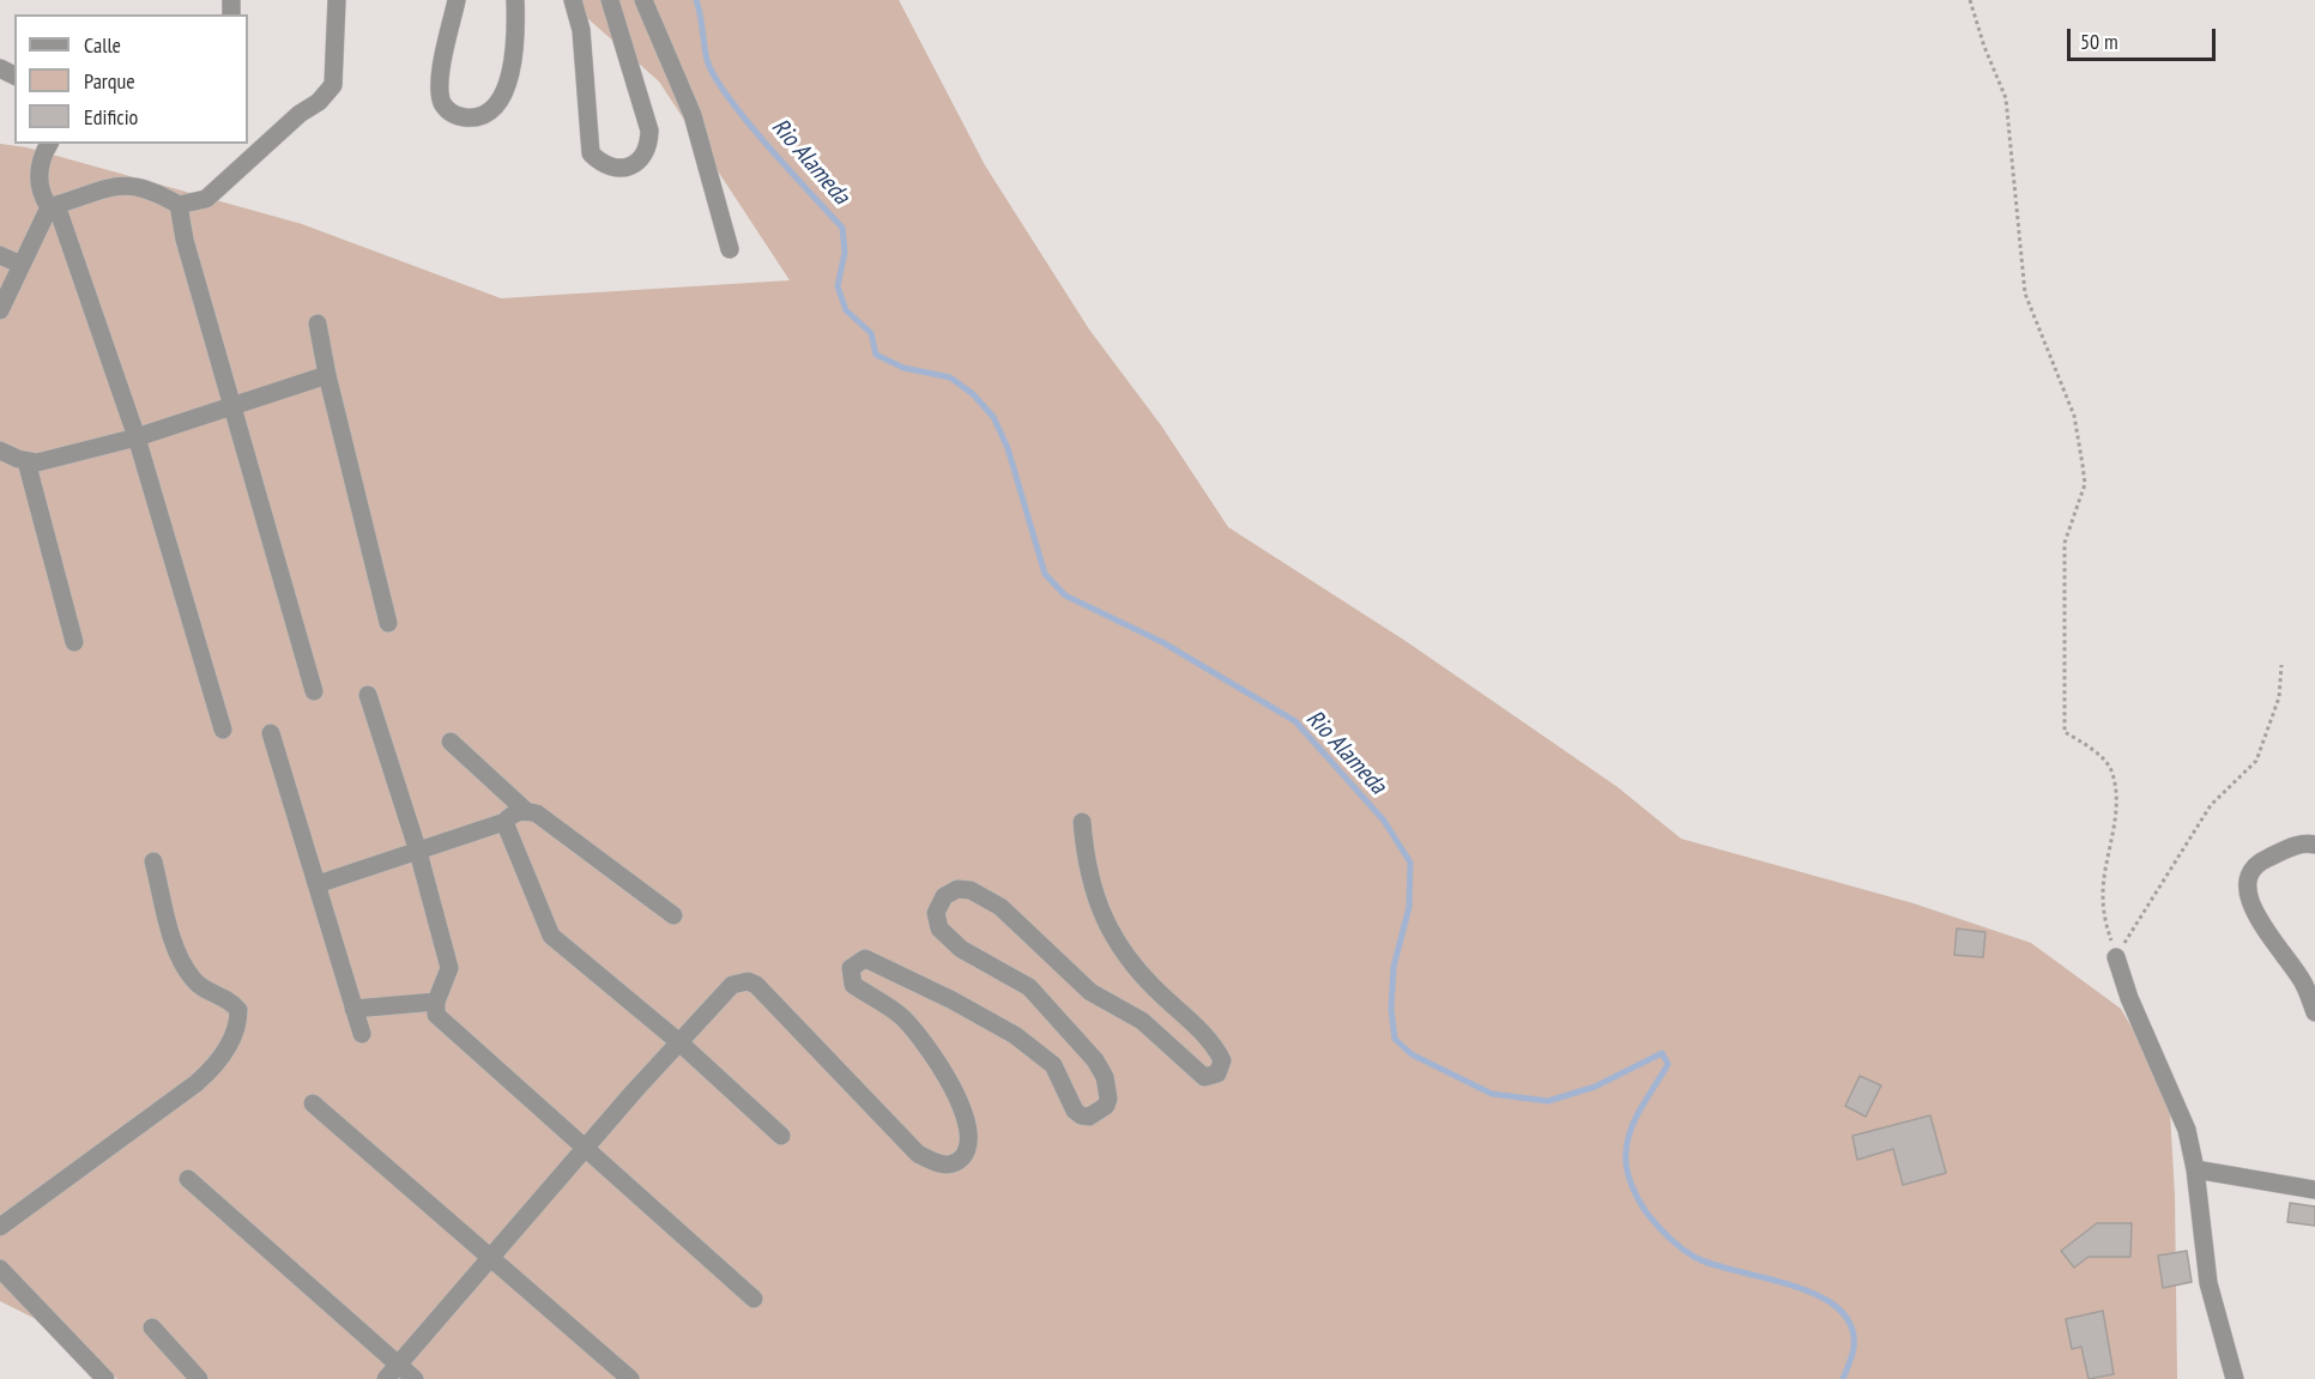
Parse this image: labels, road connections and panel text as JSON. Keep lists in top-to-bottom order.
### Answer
{
  "water": ["Rio Alameda"],
  "legend": ["Calle", "Parque", "Edificio"],
  "scale_bar": "50 m"
}
